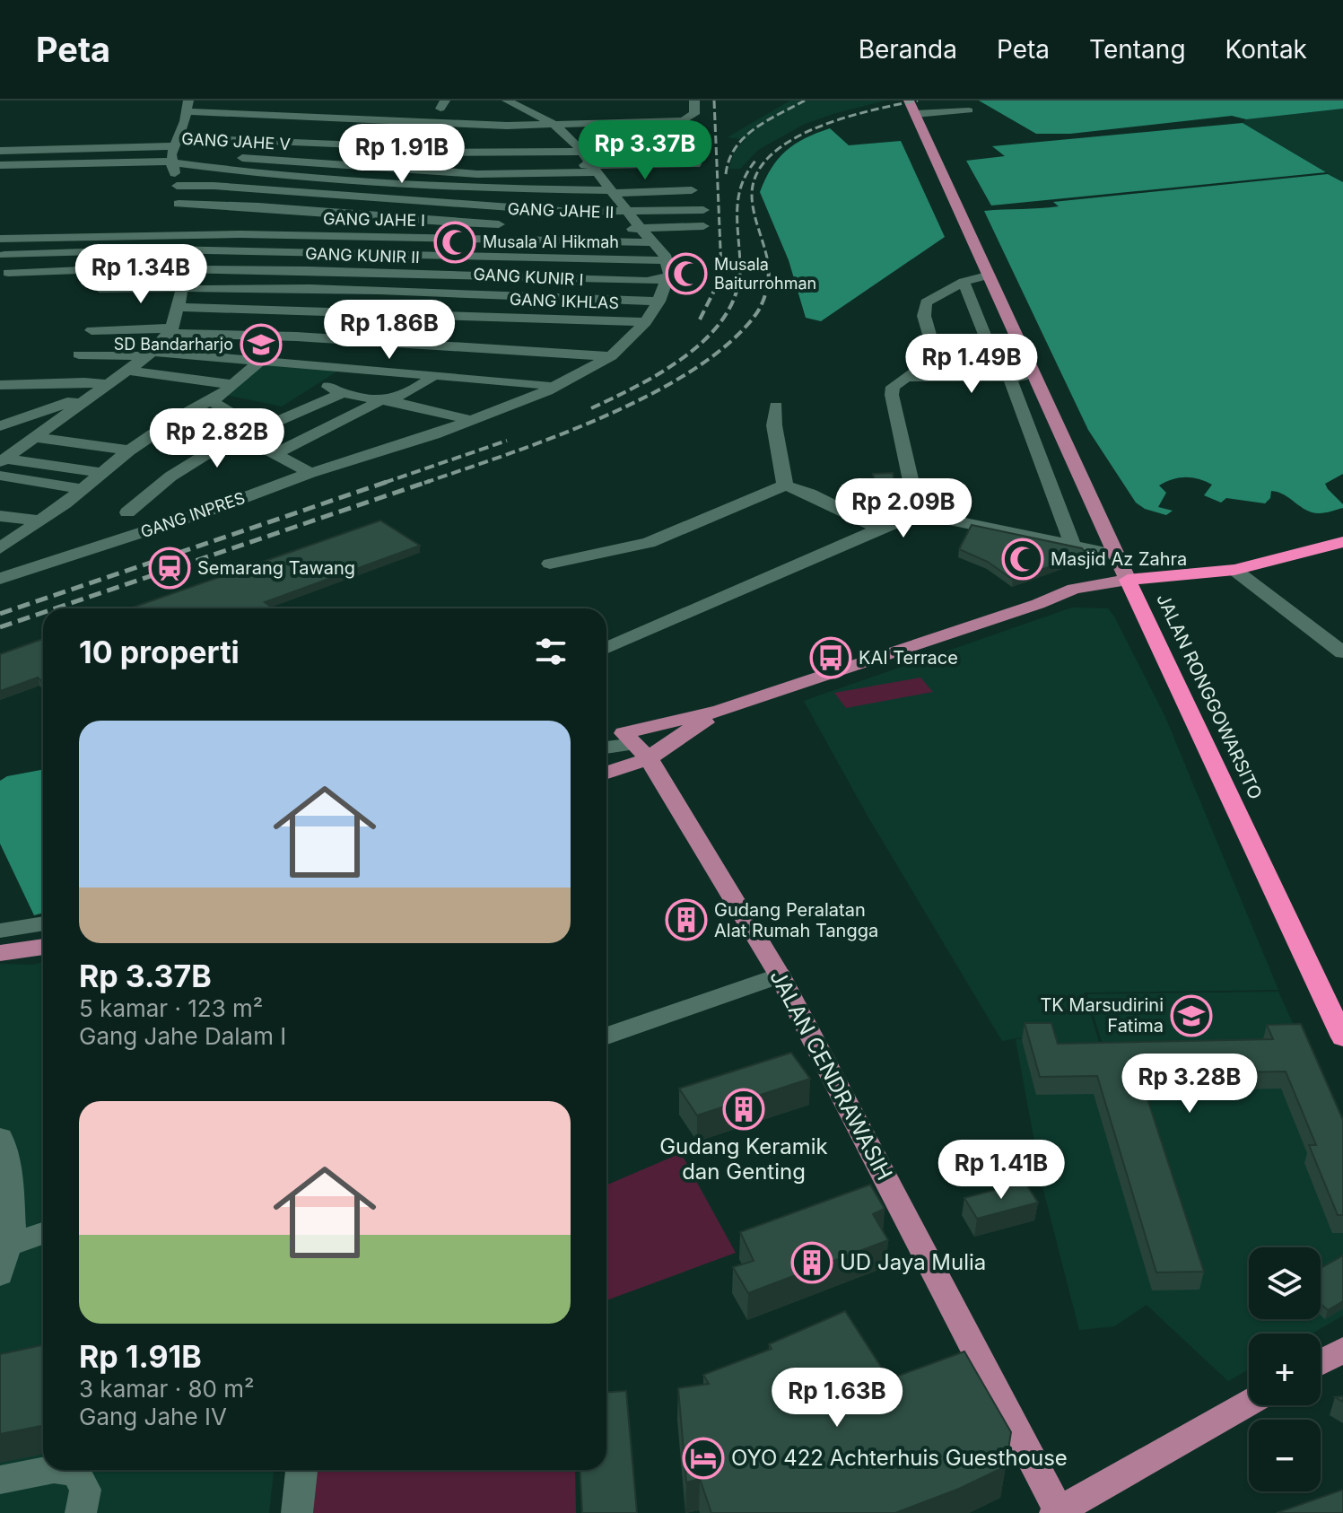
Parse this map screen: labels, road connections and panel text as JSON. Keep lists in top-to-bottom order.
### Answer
{
  "streets": {
    "highway": ["JALAN RONGGOWARSITO"],
    "main road": ["JALAN CENDRAWASIH"],
    "street": [
      "GANG JAHE V",
      "GANG JAHE II",
      "GANG JAHE I",
      "GANG KUNIR II",
      "GANG KUNIR I",
      "GANG IKHLAS",
      "GANG INPRES"
    ]
  },
  "crossings": [
    ["GANG JAHE II", "GANG JAHE I"],
    ["GANG KUNIR II", "GANG INPRES"],
    ["GANG KUNIR I", "GANG IKHLAS"],
    ["GANG KUNIR I", "GANG INPRES"],
    ["GANG IKHLAS", "GANG INPRES"]
  ],
  "places": {
    "mosque": ["Musala Al Hikmah", "Musala Baiturrohman", "Masjid Az Zahra"],
    "school or university": ["SD Bandarharjo", "TK Marsudirini Fatima"],
    "station": ["Semarang Tawang"],
    "bus stop": ["KAI Terrace"],
    "building": ["Gudang Peralatan Alat Rumah Tangga", "Gudang Keramik dan Genting", "UD Jaya Mulia"],
    "hotel": ["OYO 422 Achterhuis Guesthouse"]
  },
  "page": {
    "header": "Peta",
    "nav": [
      "Beranda",
      "Peta",
      "Tentang",
      "Kontak"
    ],
    "price": [
      "Rp 3.37B",
      "Rp 1.91B",
      "Rp 1.34B",
      "Rp 1.86B",
      "Rp 1.49B",
      "Rp 2.82B",
      "Rp 2.09B",
      "Rp 3.28B",
      "Rp 1.41B",
      "Rp 1.63B"
    ],
    "heading": "10 properti",
    "list": [
      {
        "name": "Rp 3.37B",
        "note": "5 kamar · 123 m² · Gang Jahe Dalam I"
      },
      {
        "name": "Rp 1.91B",
        "note": "3 kamar · 80 m² · Gang Jahe IV"
      }
    ],
    "map_buttons": ["+", "−"]
  }
}
